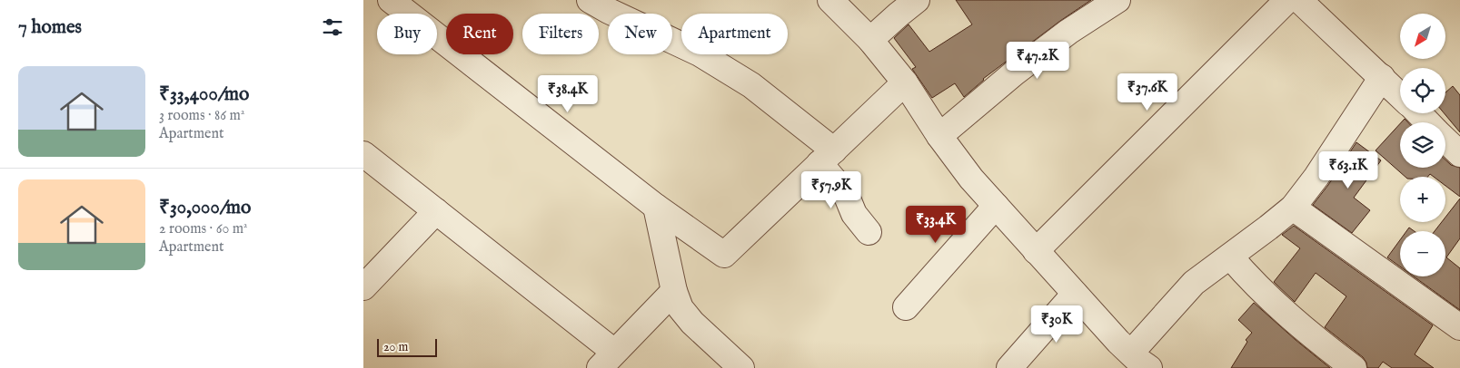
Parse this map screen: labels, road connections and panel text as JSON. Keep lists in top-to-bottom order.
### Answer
{
  "scale_bar": "20 m",
  "north": "bottom left",
  "page": {
    "heading": "7 homes",
    "map_buttons": ["+", "−"],
    "chip": [
      "Buy",
      "Rent",
      "Filters",
      "New",
      "Apartment"
    ],
    "price": [
      "₹47.2K",
      "₹37.6K",
      "₹38.4K",
      "₹63.1K",
      "₹57.9K",
      "₹33.4K",
      "₹30K"
    ],
    "list": [
      {
        "name": "₹33,400/mo",
        "note": "3 rooms · 86 m² · Apartment"
      },
      {
        "name": "₹30,000/mo",
        "note": "2 rooms · 60 m² · Apartment"
      }
    ],
    "scale": "20 m"
  }
}
